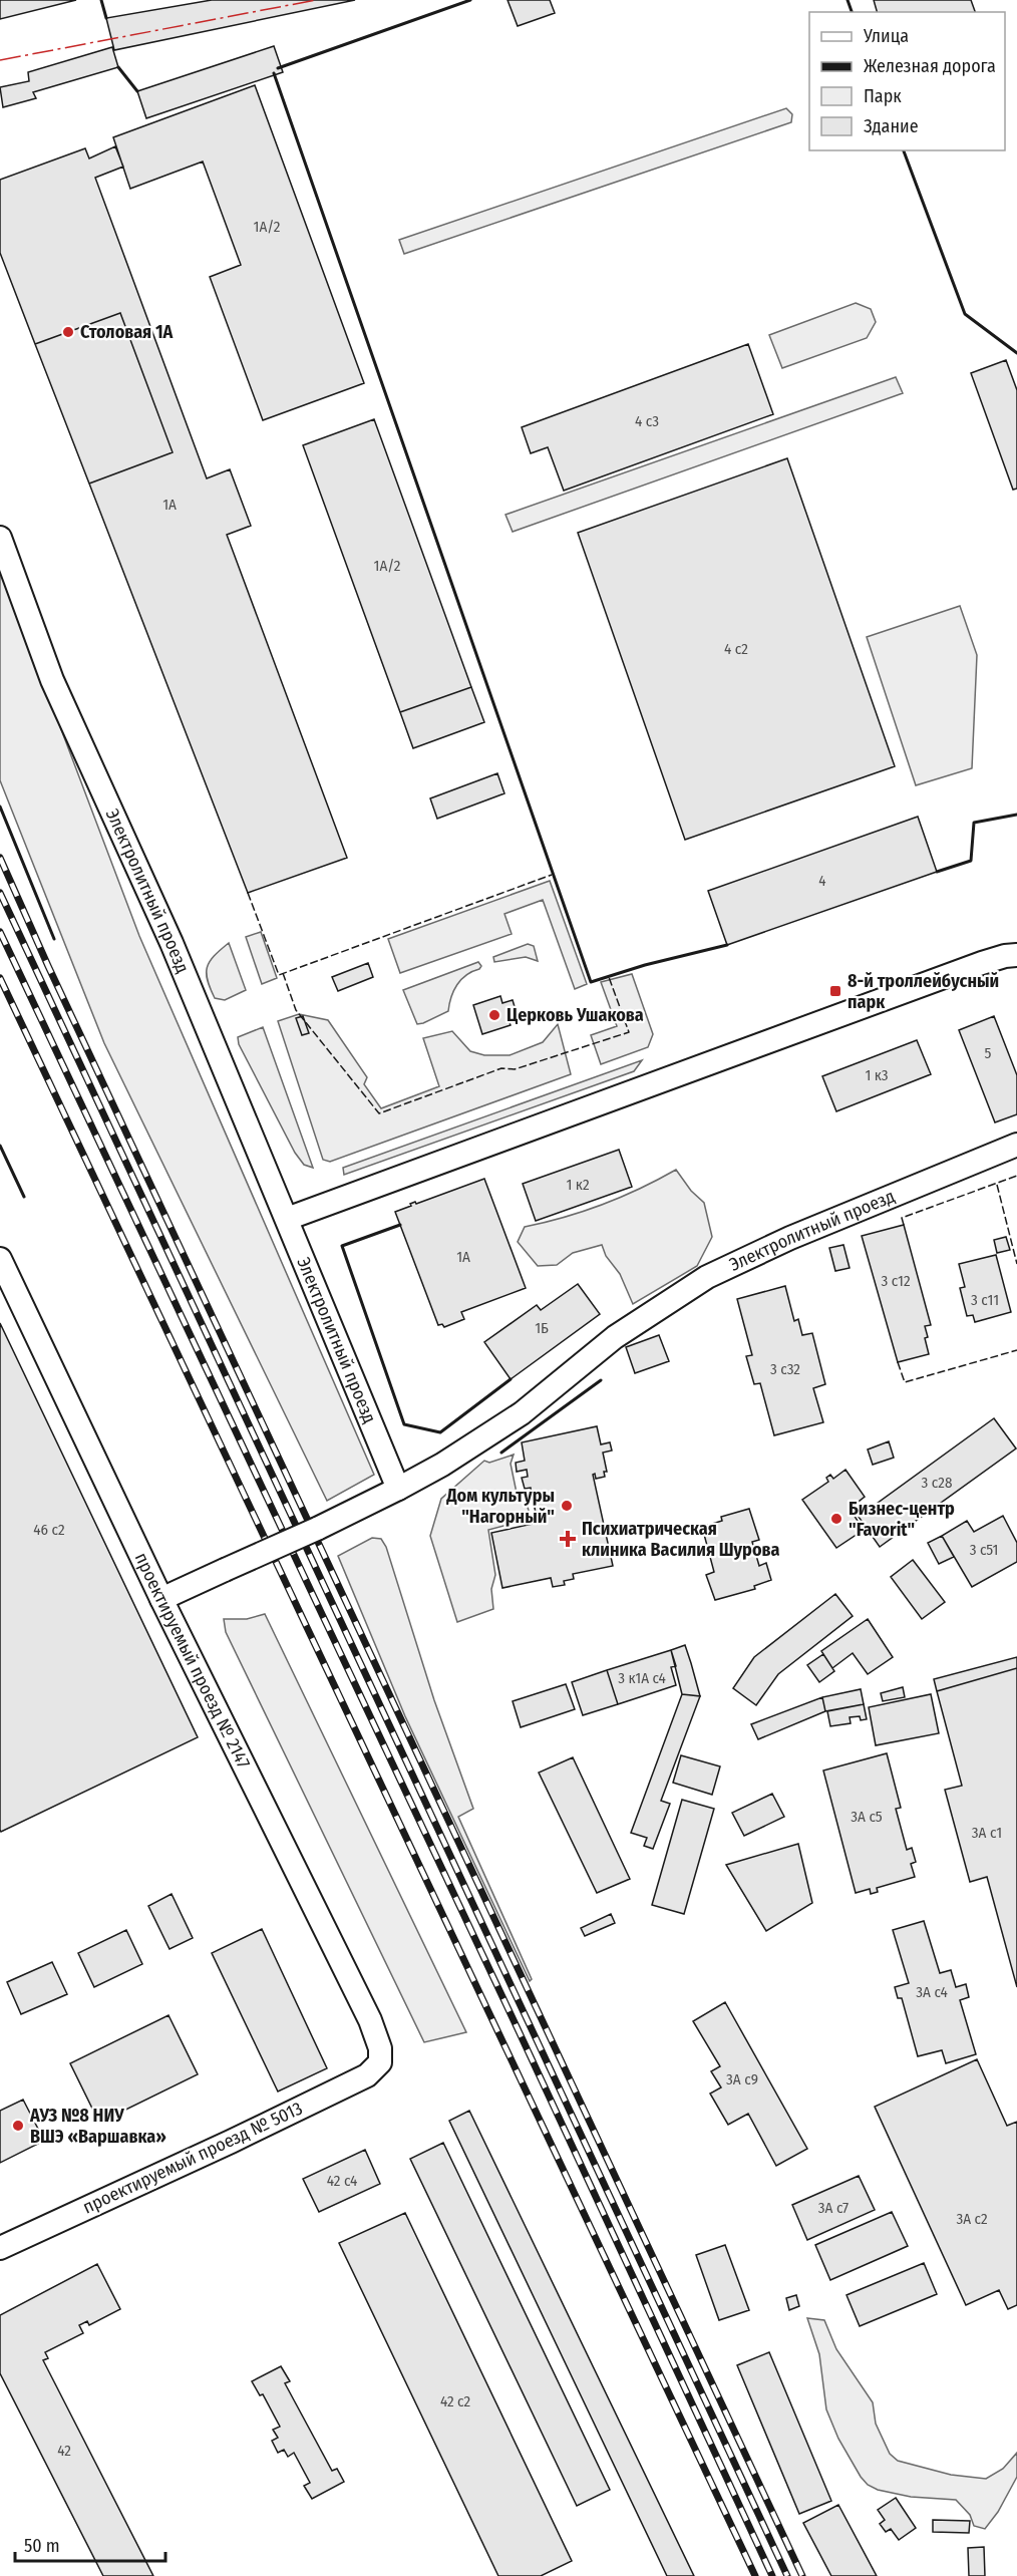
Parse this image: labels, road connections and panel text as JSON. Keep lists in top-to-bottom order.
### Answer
{
  "streets": {
    "street": ["Электролитный проезд", "проектируемый проезд № 2147", "проектируемый проезд № 5013"]
  },
  "crossings": [
    ["проектируемый проезд № 2147", "проектируемый проезд № 5013"]
  ],
  "places": {
    "other": [
      "Столовая 1А",
      "Церковь Ушакова",
      "Дом культуры \"Нагорный\"",
      "Бизнес-центр \"Favorit\"",
      "АУЗ №8 НИУ ВШЭ «Варшавка»"
    ],
    "transit": ["8-й троллейбусный парк"],
    "health": ["Психиатрическая клиника Василия Шурова"]
  },
  "house_numbers": [
    "1А/2",
    "4 с3",
    "1А",
    "1А/2",
    "4 с2",
    "4",
    "5",
    "1 к3",
    "1 к2",
    "1А",
    "3 с12",
    "3 с11",
    "1Б",
    "3 с32",
    "3 с28",
    "46 с2",
    "3 с51",
    "3 к1А с4",
    "3А с5",
    "3А с1",
    "3А с4",
    "3А с9",
    "42 с4",
    "3А с7",
    "3А с2",
    "42 с2",
    "42"
  ],
  "legend": [
    "Улица",
    "Железная дорога",
    "Парк",
    "Здание"
  ],
  "scale_bar": "50 m"
}
